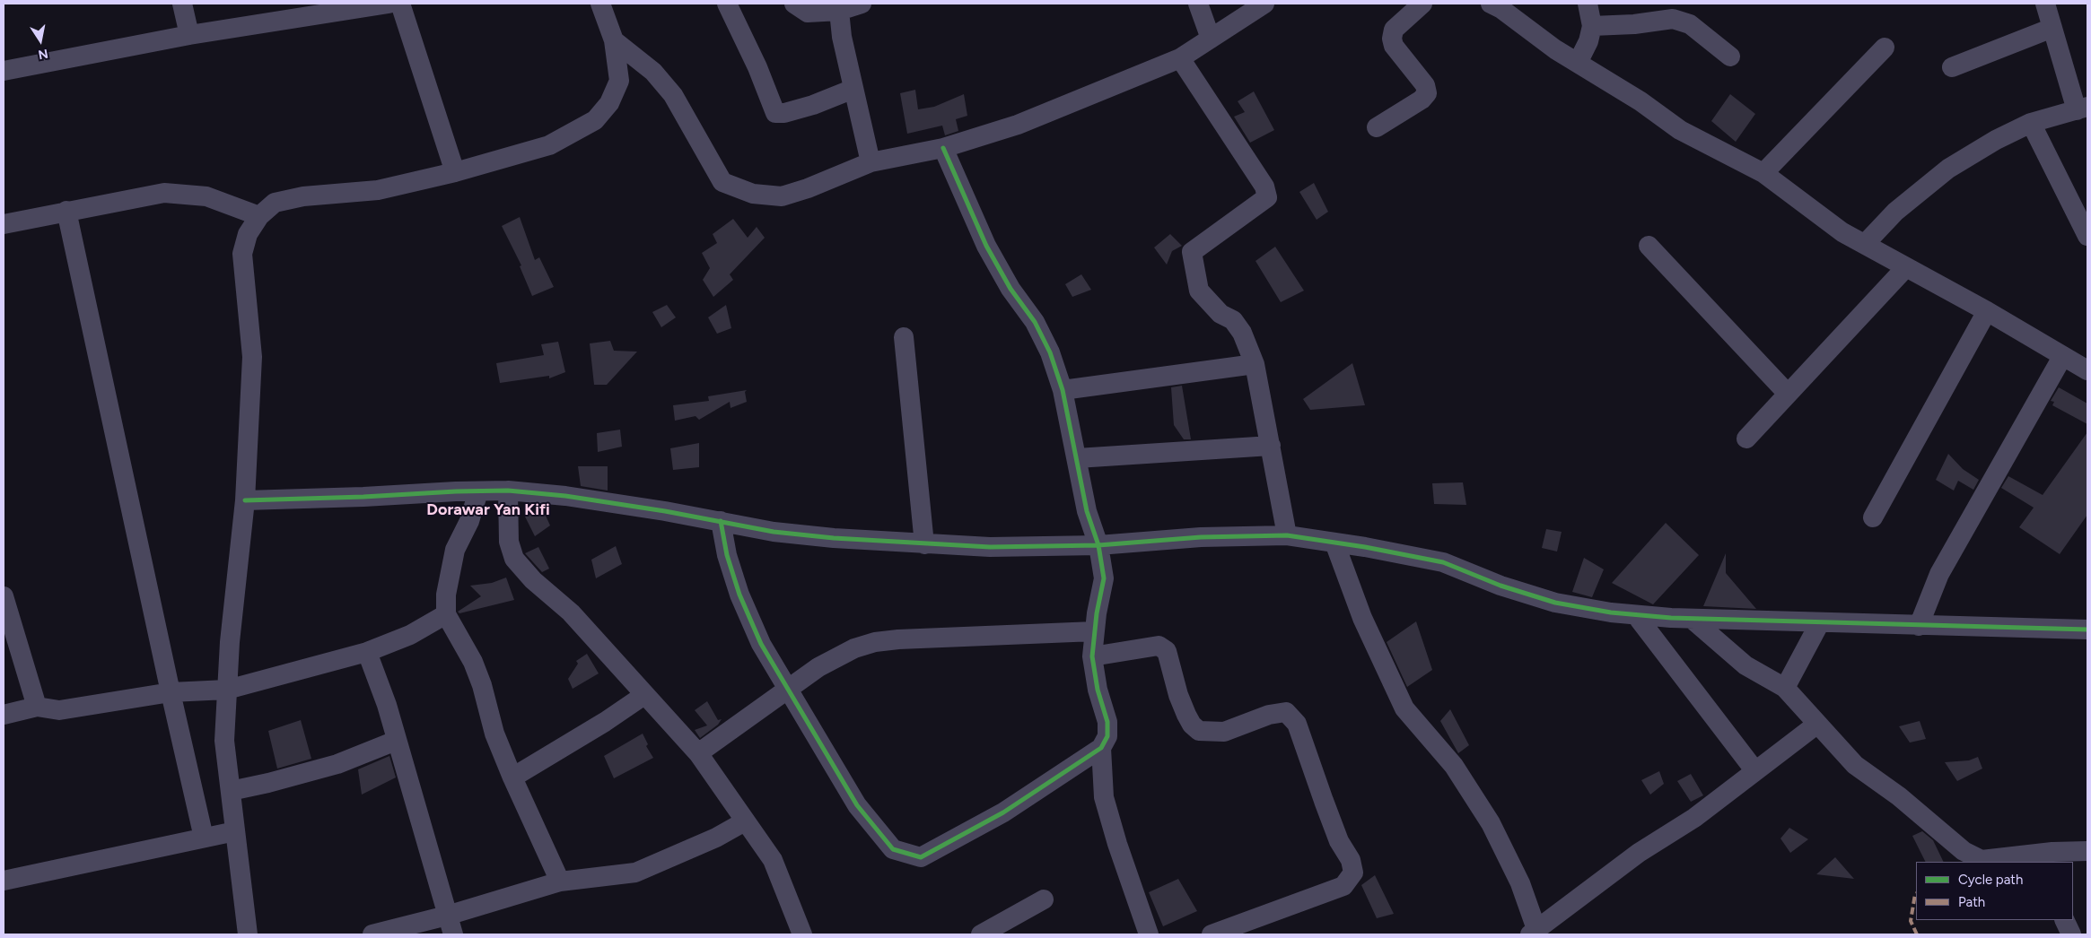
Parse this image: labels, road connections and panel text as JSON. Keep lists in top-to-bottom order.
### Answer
{
  "districts": ["Dorawar Yan Kifi"],
  "legend": ["Cycle path", "Path"],
  "north": "bottom"
}
